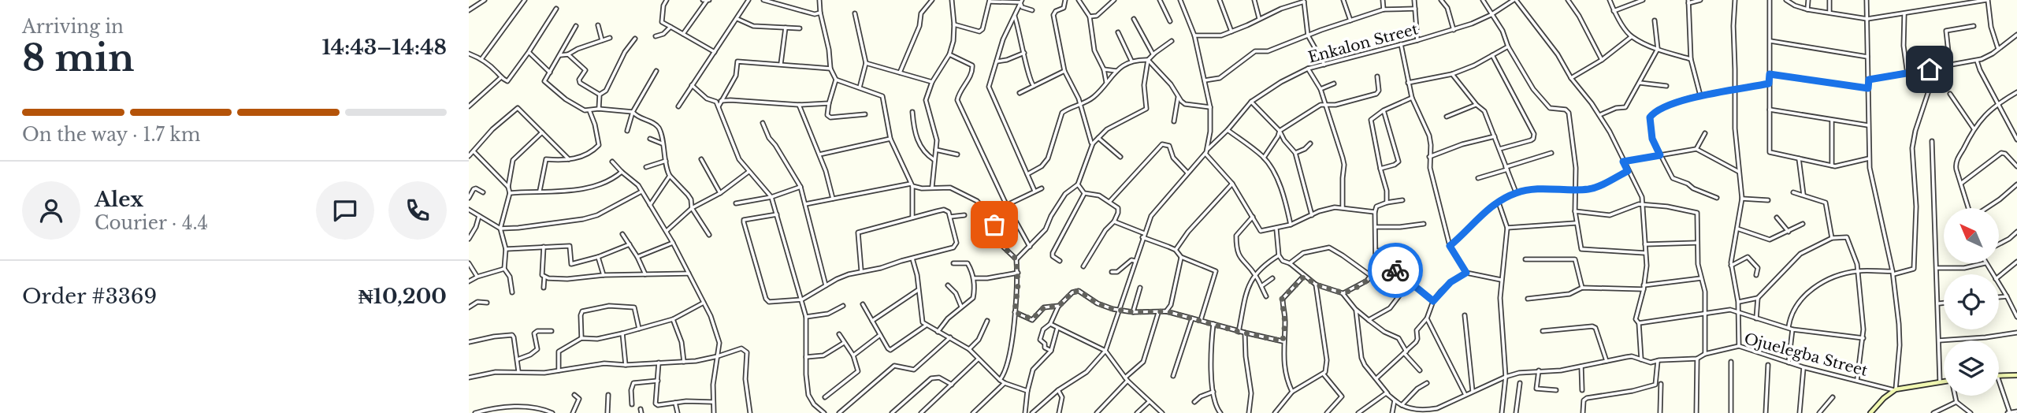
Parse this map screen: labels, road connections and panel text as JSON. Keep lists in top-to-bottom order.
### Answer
{
  "streets": {
    "street": ["Enkalon Street", "Ojuelegba Street"]
  },
  "north": "top left",
  "page": {
    "heading": ["8 min", "Arriving in", "14:43–14:48"],
    "panel": [
      "Alex",
      "Courier · 4.4",
      "Order #3369",
      "₦10,200"
    ],
    "bar": "On the way · 1.7 km"
  }
}
